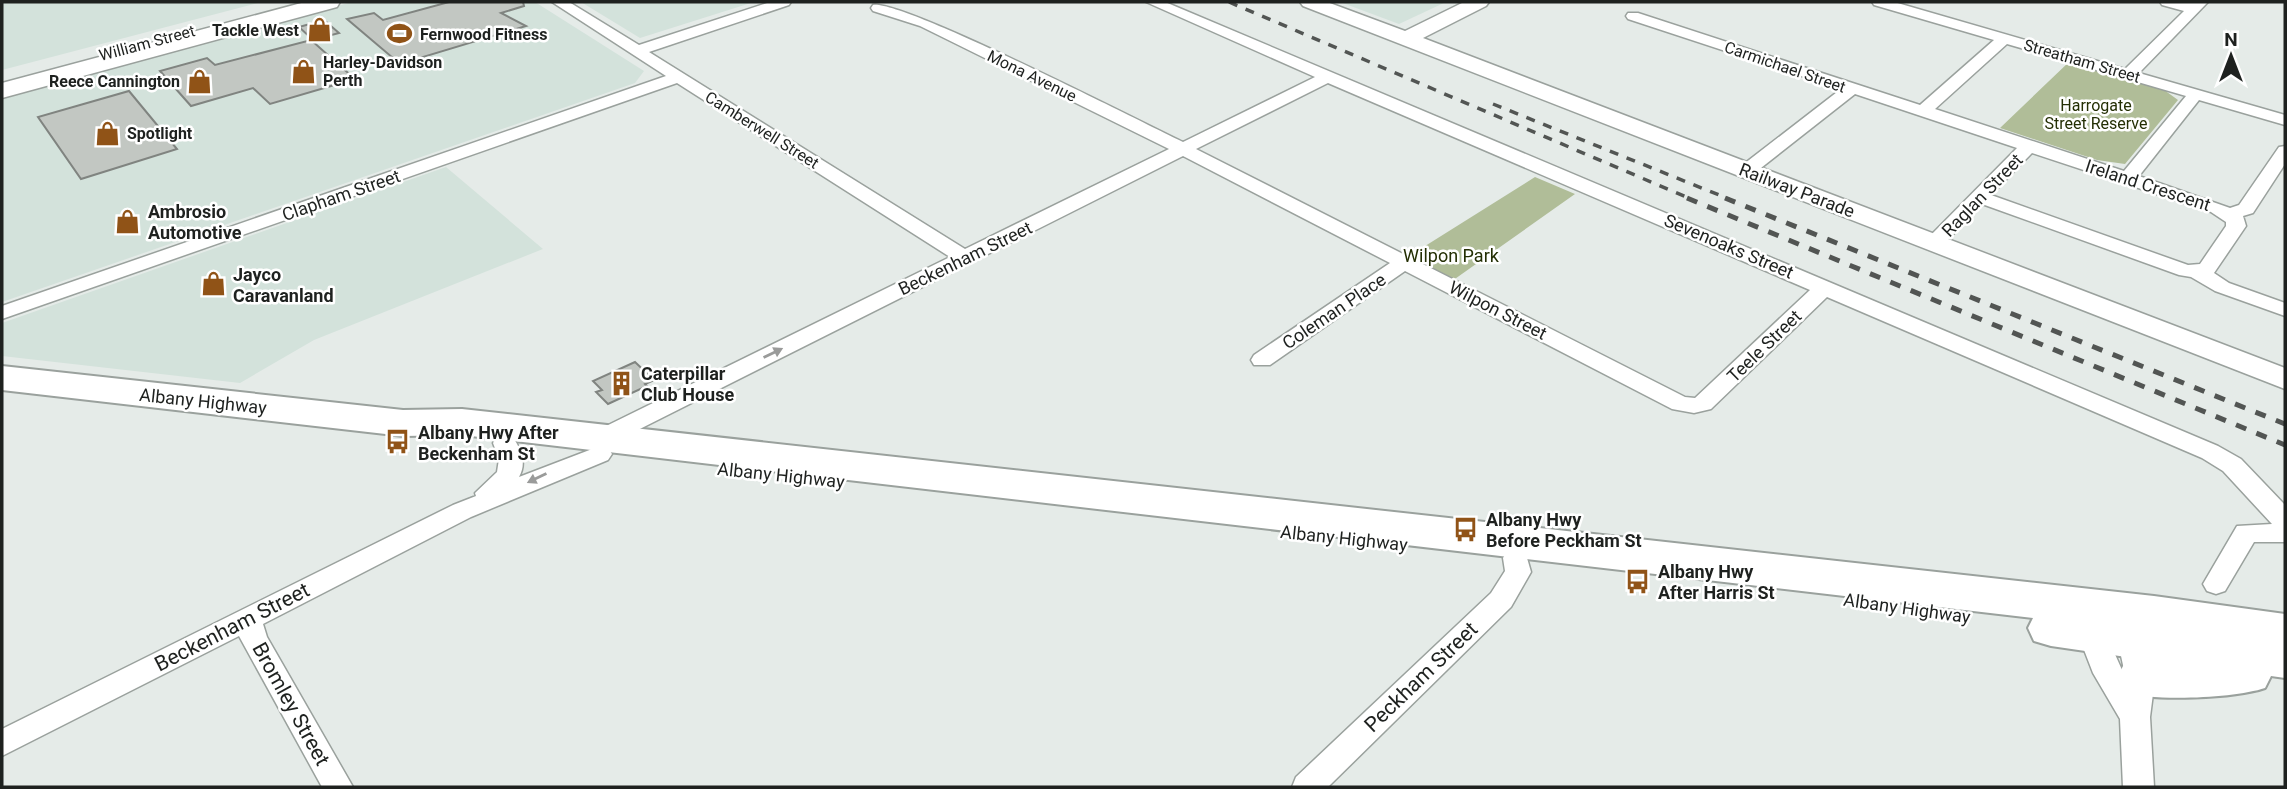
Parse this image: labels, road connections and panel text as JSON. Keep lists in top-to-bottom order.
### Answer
{
  "streets": {
    "highway": ["Albany Highway"],
    "main road": ["William Street"],
    "street": [
      "Streatham Street",
      "Carmichael Street",
      "Mona Avenue",
      "Camberwell Street",
      "Ireland Crescent",
      "Railway Parade",
      "Clapham Street",
      "Raglan Street",
      "Sevenoaks Street",
      "Beckenham Street",
      "Wilpon Street",
      "Coleman Place",
      "Teele Street",
      "Peckham Street",
      "Bromley Street"
    ]
  },
  "crossings": [
    ["Carmichael Street", "Ireland Crescent"],
    ["Carmichael Street", "Railway Parade"],
    ["Mona Avenue", "Beckenham Street"],
    ["Mona Avenue", "Wilpon Street"],
    ["Camberwell Street", "Clapham Street"],
    ["Camberwell Street", "Beckenham Street"],
    ["Ireland Crescent", "Raglan Street"],
    ["Railway Parade", "Raglan Street"],
    ["Sevenoaks Street", "Beckenham Street"],
    ["Sevenoaks Street", "Teele Street"],
    ["Beckenham Street", "Wilpon Street"],
    ["Beckenham Street", "Albany Highway"],
    ["Beckenham Street", "Bromley Street"],
    ["Wilpon Street", "Coleman Place"],
    ["Wilpon Street", "Teele Street"],
    ["Albany Highway", "Peckham Street"]
  ],
  "parks": ["Harrogate Street Reserve", "Wilpon Park"],
  "places": {
    "shop": [
      "Tackle West",
      "Harley-Davidson Perth",
      "Reece Cannington",
      "Spotlight",
      "Ambrosio Automotive",
      "Jayco Caravanland"
    ],
    "sports": ["Fernwood Fitness"],
    "building": ["Caterpillar Club House"],
    "bus stop": ["Albany Hwy After Beckenham St", "Albany Hwy Before Peckham St", "Albany Hwy After Harris St"]
  },
  "north": "top"
}
